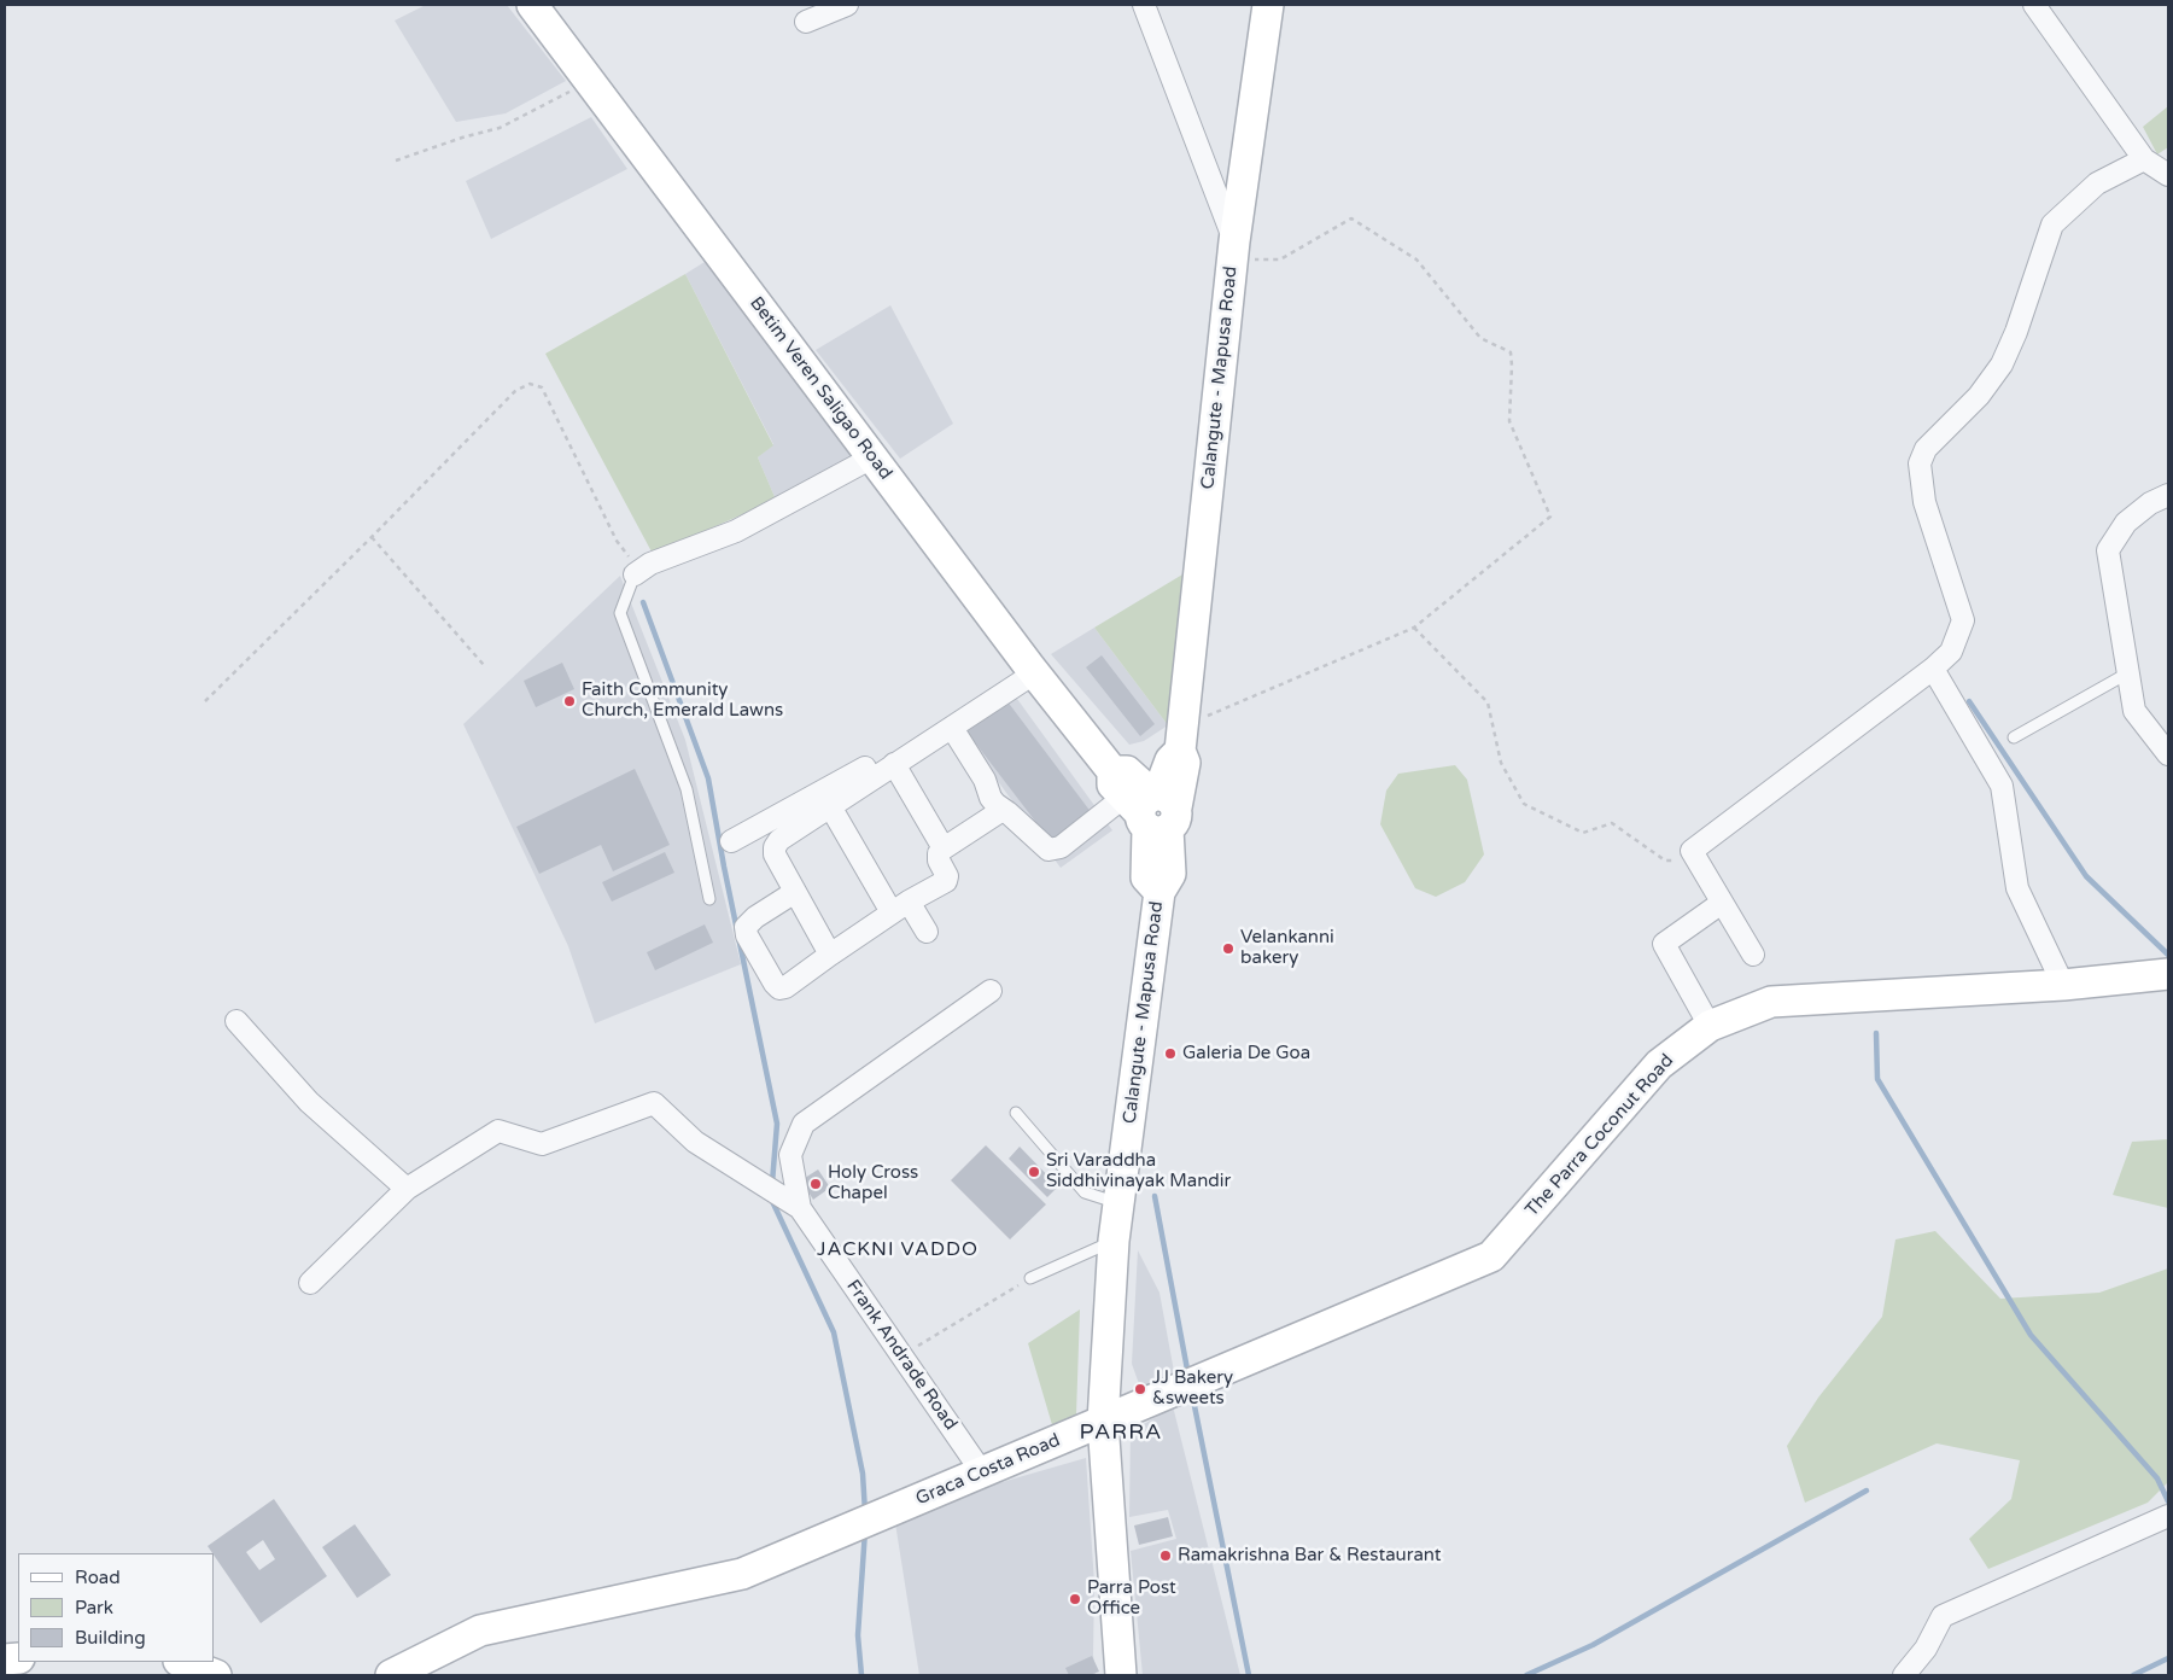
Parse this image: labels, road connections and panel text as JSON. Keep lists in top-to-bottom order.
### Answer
{
  "streets": {
    "main road": [
      "Calangute - Mapusa Road",
      "Betim Veren Saligao Road",
      "The Parra Coconut Road",
      "Graca Costa Road"
    ],
    "street": ["Frank Andrade Road"]
  },
  "crossings": [
    ["Calangute - Mapusa Road", "Betim Veren Saligao Road"],
    ["Calangute - Mapusa Road", "The Parra Coconut Road"],
    ["Calangute - Mapusa Road", "Graca Costa Road"],
    ["The Parra Coconut Road", "Graca Costa Road"],
    ["Frank Andrade Road", "Graca Costa Road"]
  ],
  "districts": ["JACKNI VADDO", "PARRA"],
  "places": [
    "Faith Community Church, Emerald Lawns",
    "Velankanni bakery",
    "Galeria De Goa",
    "Sri Varaddha Siddhivinayak Mandir",
    "Holy Cross Chapel",
    "JJ Bakery &sweets",
    "Ramakrishna Bar & Restaurant",
    "Parra Post Office"
  ],
  "legend": ["Road", "Park", "Building"]
}
